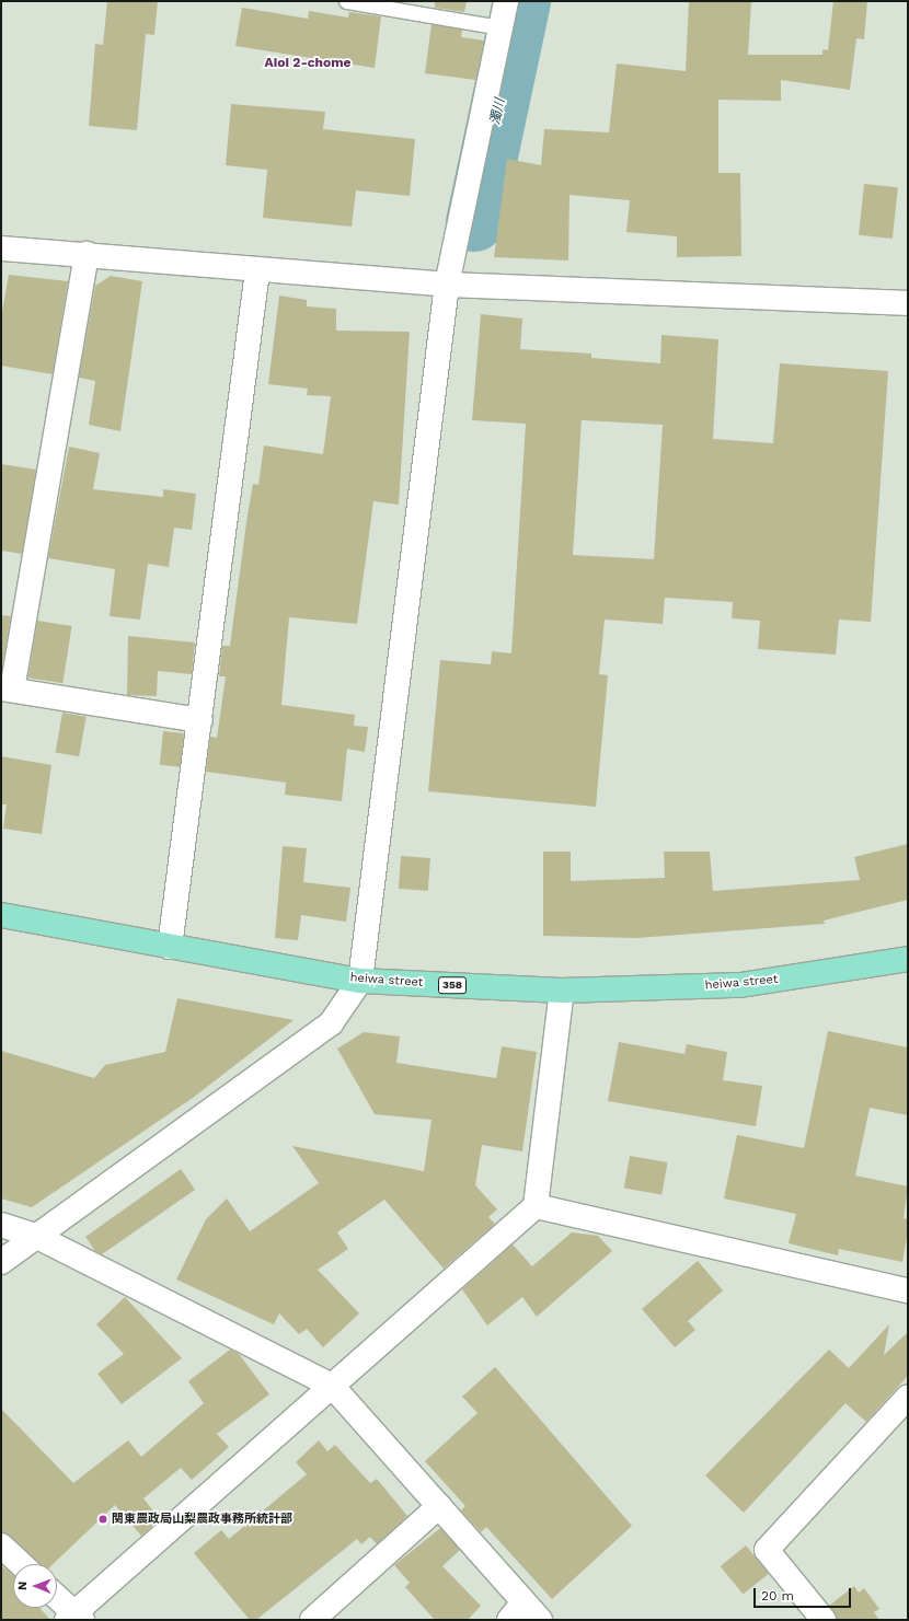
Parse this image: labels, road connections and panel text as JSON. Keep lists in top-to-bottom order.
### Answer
{
  "streets": {
    "highway": ["heiwa street", "358"]
  },
  "districts": ["Aioi 2-chome"],
  "water": ["濁川"],
  "places": ["関東農政局山梨農政事務所統計部"],
  "scale_bar": "20 m",
  "north": "left"
}
